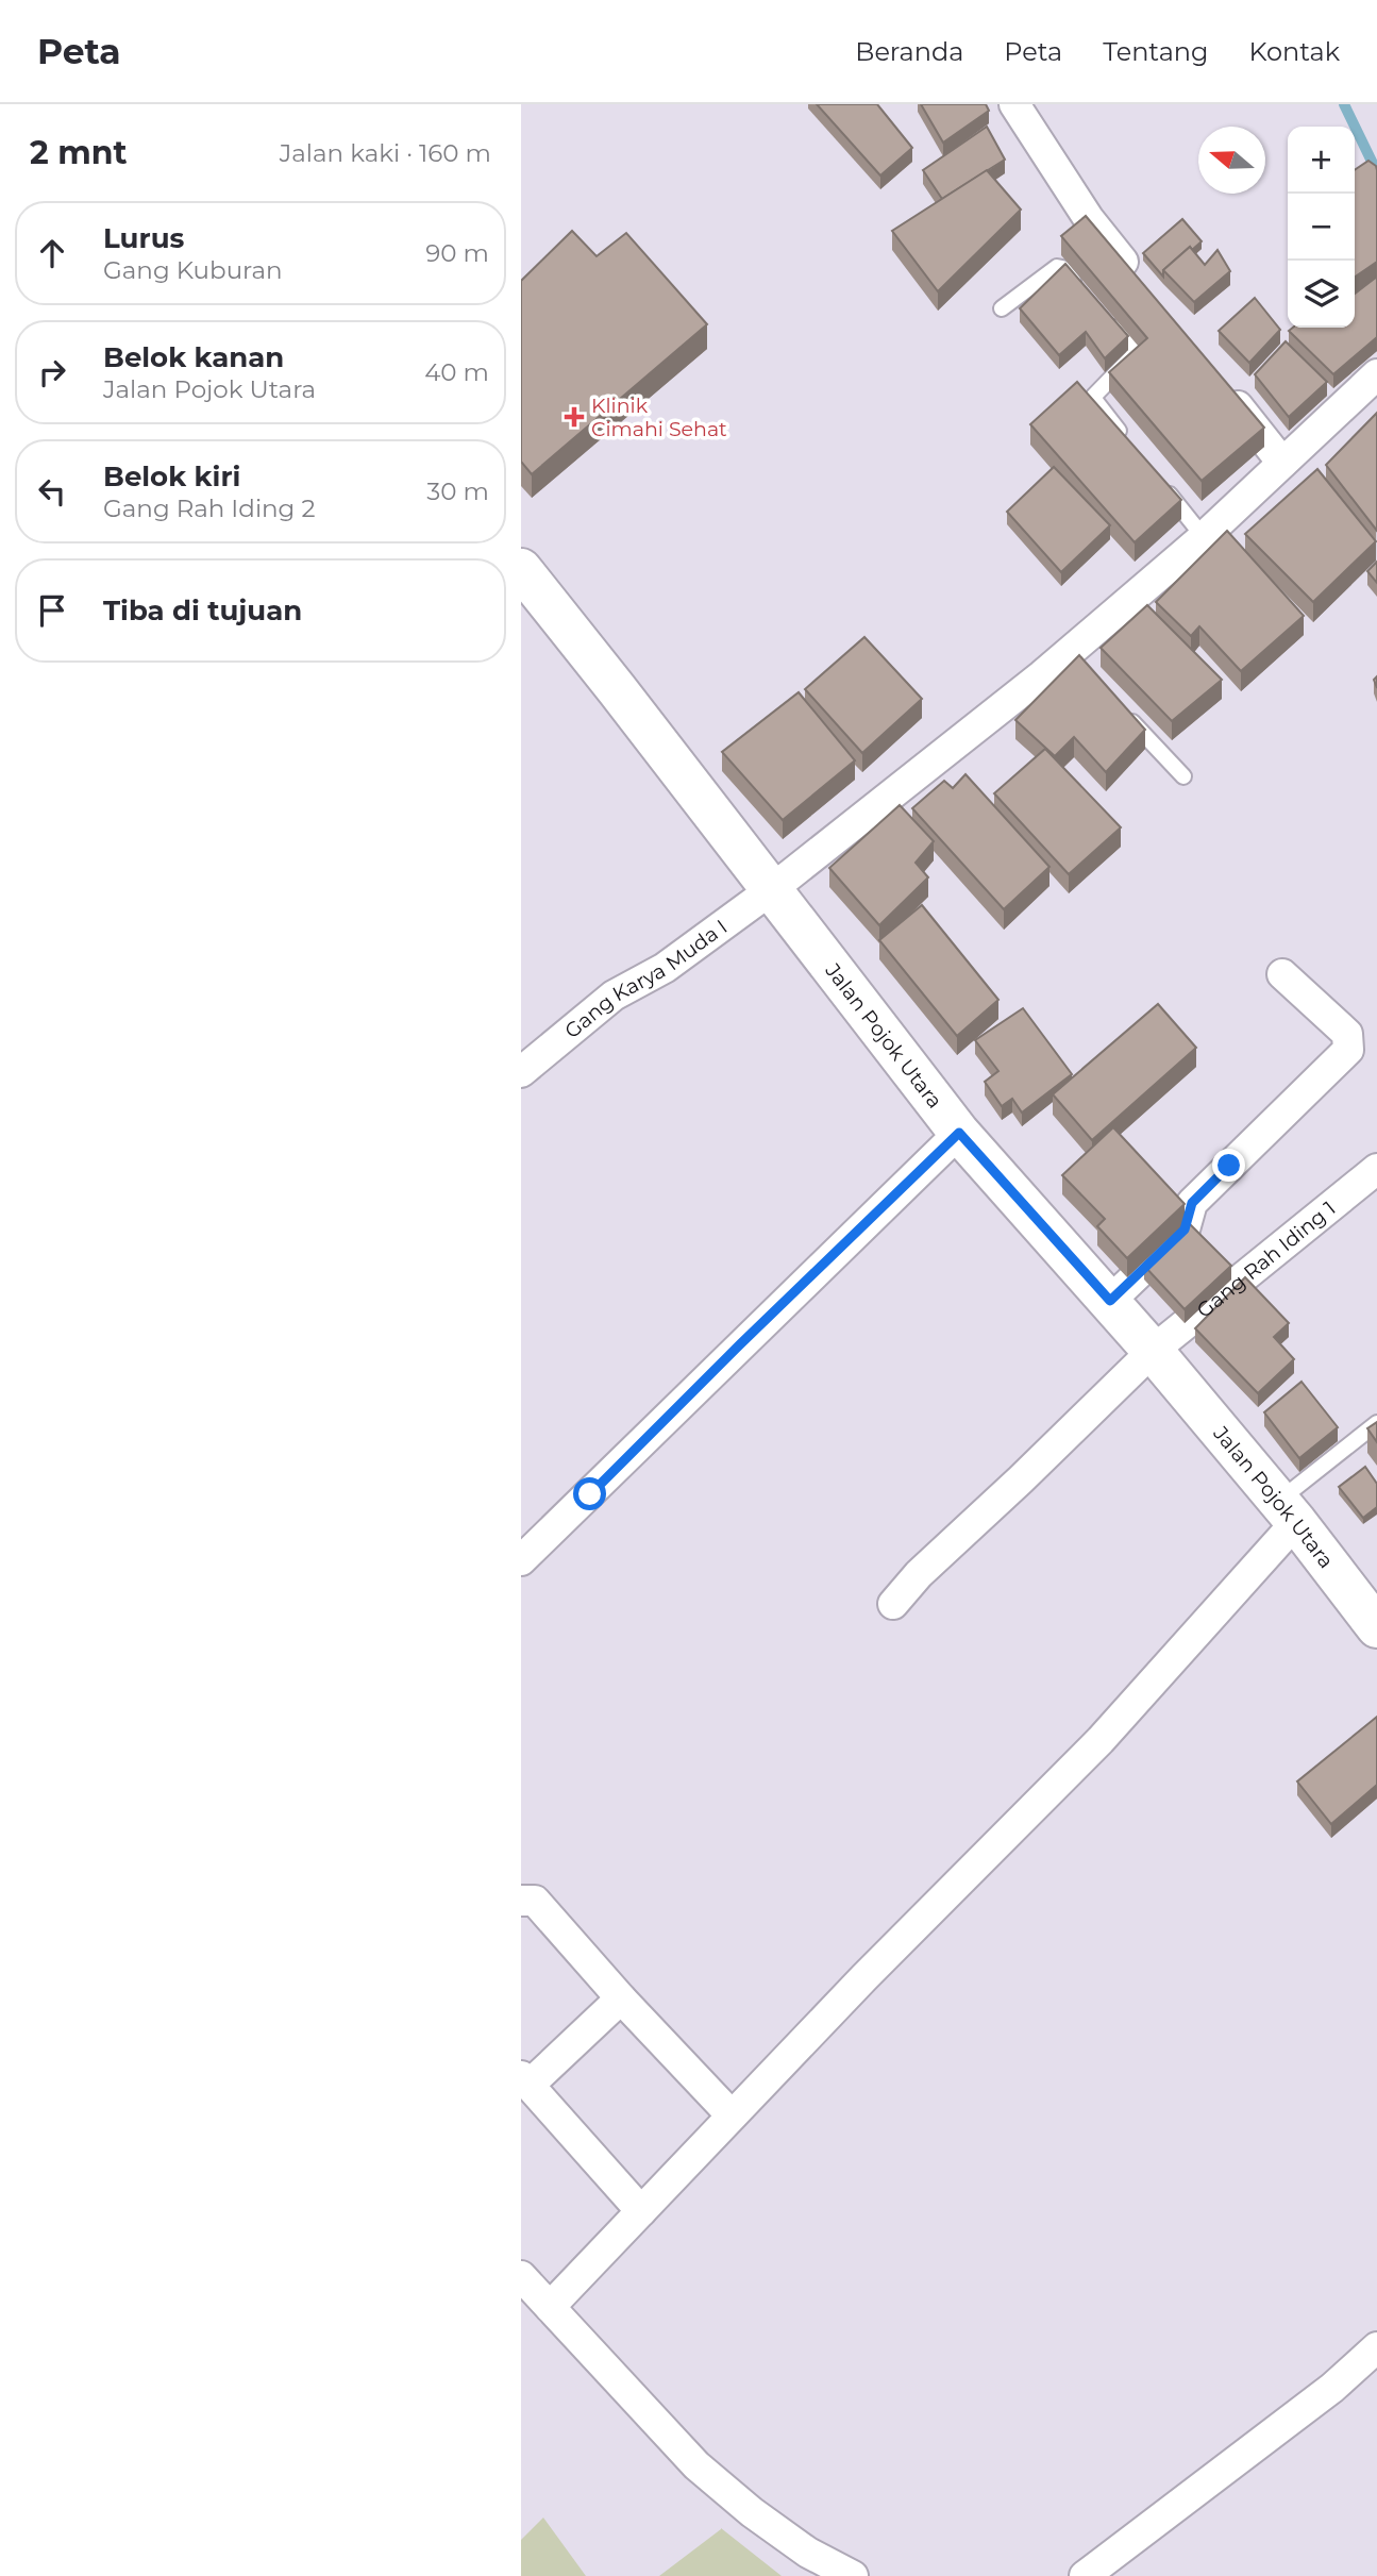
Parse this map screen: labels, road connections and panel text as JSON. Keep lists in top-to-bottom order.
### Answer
{
  "streets": {
    "main road": ["Jalan Pojok Utara"],
    "street": ["Gang Karya Muda I", "Gang Rah Iding 1"]
  },
  "crossings": [
    ["Gang Karya Muda I", "Jalan Pojok Utara"],
    ["Jalan Pojok Utara", "Gang Rah Iding 1"]
  ],
  "places": {
    "health": ["Klinik Cimahi Sehat"]
  },
  "north": "left",
  "page": {
    "header": "Peta",
    "nav": [
      "Beranda",
      "Peta",
      "Tentang",
      "Kontak"
    ],
    "heading": ["2 mnt", "Jalan kaki · 160 m"],
    "map_buttons": ["+", "−"],
    "list": [
      ["Lurus", "Gang Kuburan", "90 m"],
      ["Belok kanan", "Jalan Pojok Utara", "40 m"],
      ["Belok kiri", "Gang Rah Iding 2", "30 m"],
      "Tiba di tujuan"
    ]
  }
}
